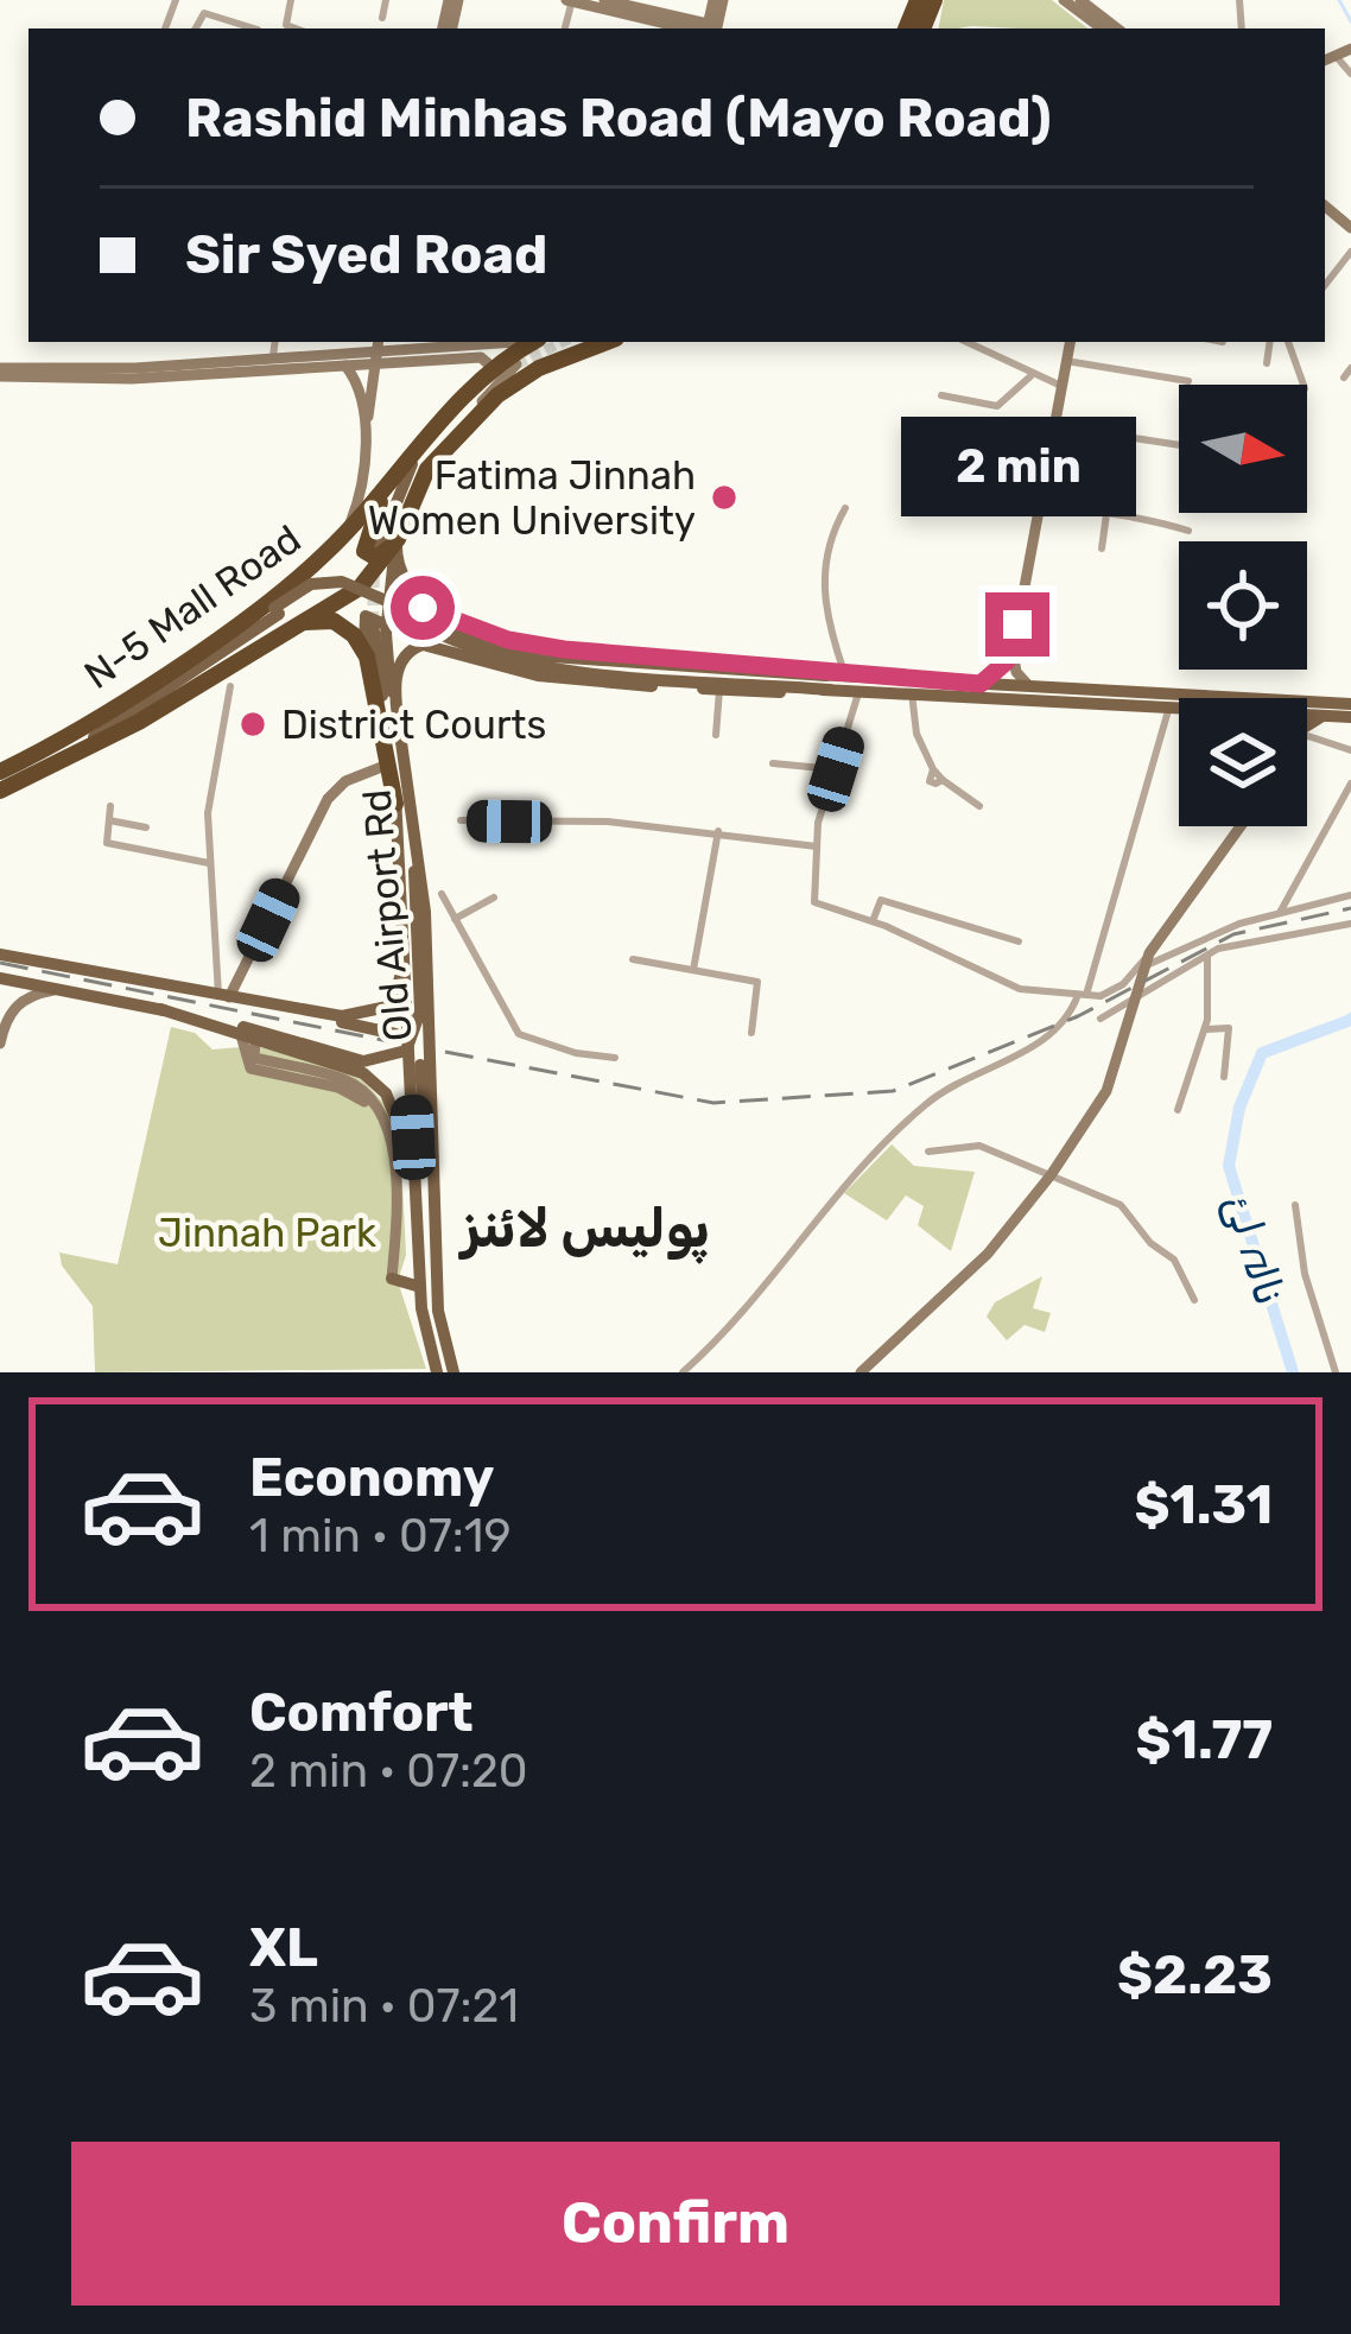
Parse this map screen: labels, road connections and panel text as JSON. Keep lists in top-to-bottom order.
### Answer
{
  "streets": {
    "highway": ["N-5 Mall Road"],
    "main road": ["Old Airport Rd"]
  },
  "districts": ["پولیس لائنز"],
  "water": ["نالہ لئ"],
  "parks": ["Jinnah Park"],
  "places": ["Fatima Jinnah Women University", "District Courts"],
  "north": "right",
  "page": {
    "banner": ["Rashid Minhas Road (Mayo Road)", "Sir Syed Road"],
    "bubble": "2 min",
    "list": [
      {
        "name": "Economy",
        "note": "1 min · 07:19",
        "value": "$1.31"
      },
      {
        "name": "Comfort",
        "note": "2 min · 07:20",
        "value": "$1.77"
      },
      {
        "name": "XL",
        "note": "3 min · 07:21",
        "value": "$2.23"
      }
    ],
    "buttons": "Confirm"
  }
}
